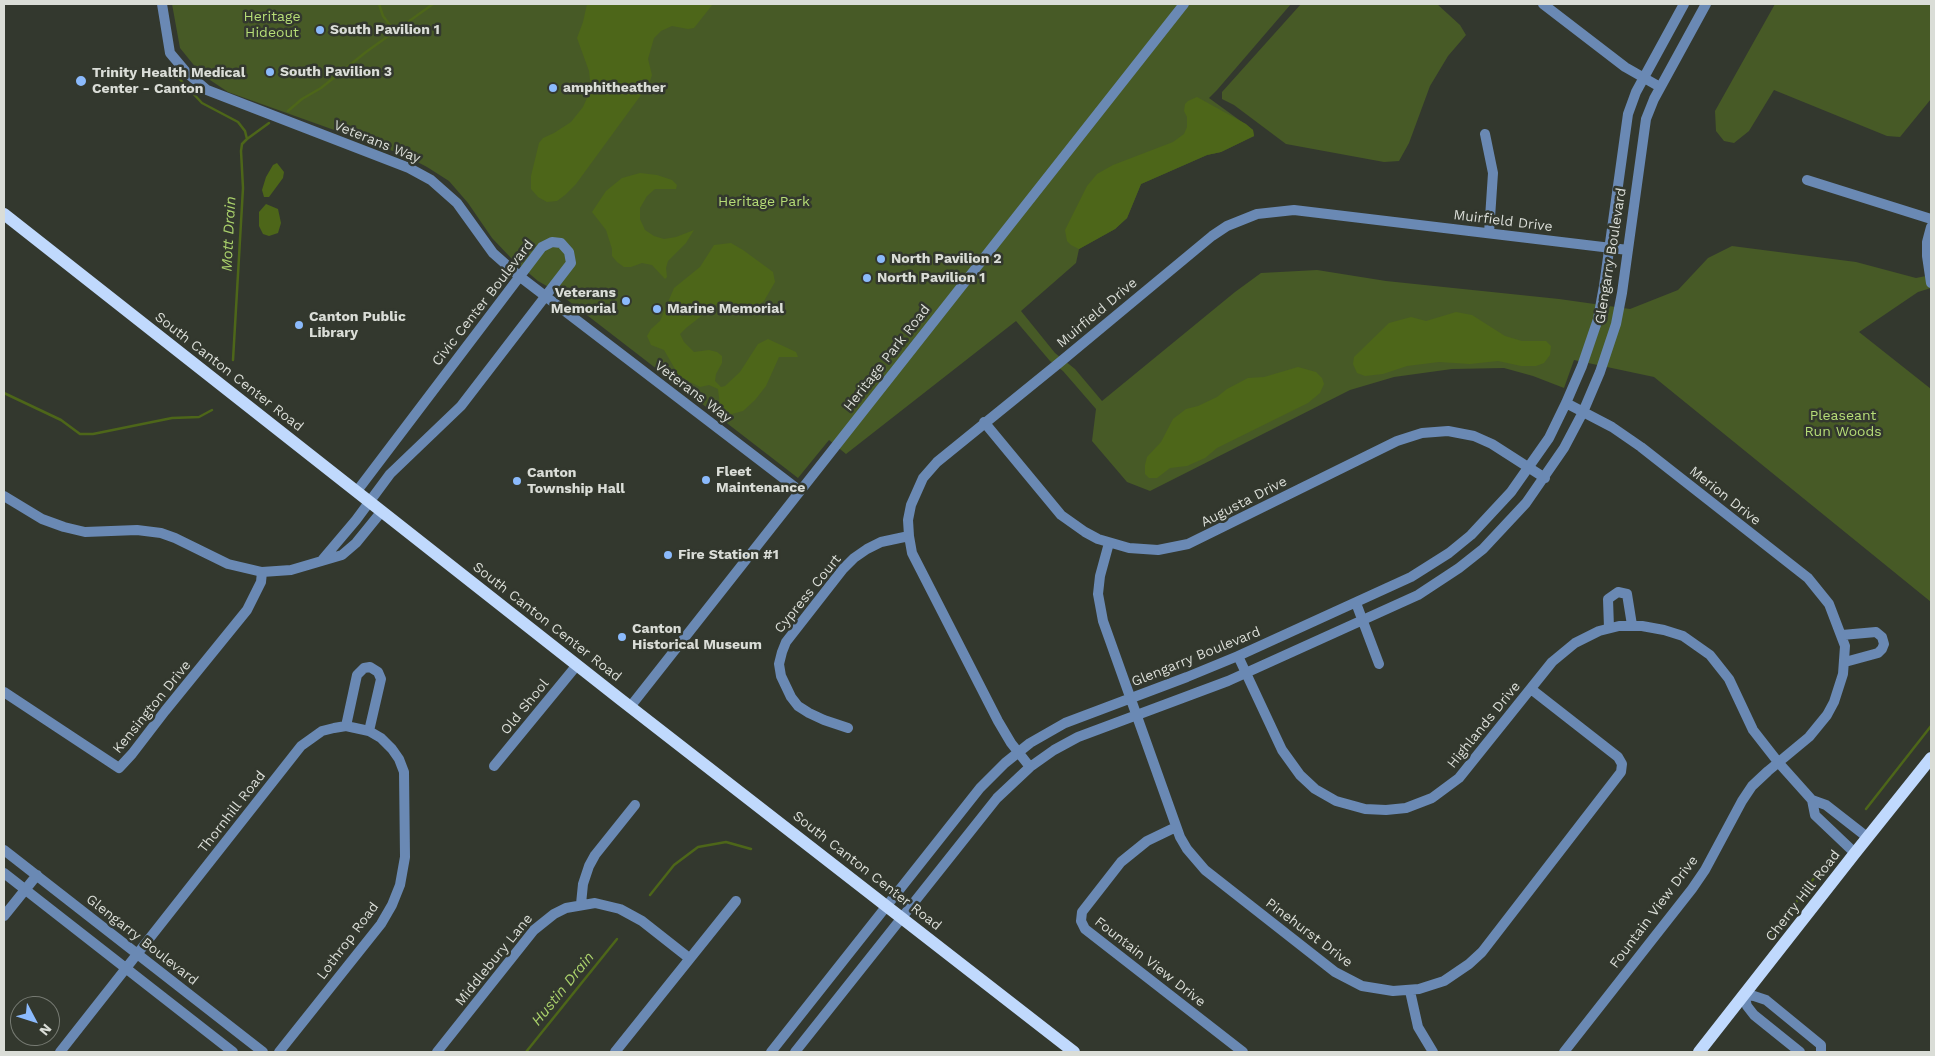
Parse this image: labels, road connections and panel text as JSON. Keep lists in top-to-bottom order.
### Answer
{
  "streets": {
    "main road": ["South Canton Center Road", "Cherry Hill Road"],
    "street": [
      "Veterans Way",
      "Muirfield Drive",
      "Glengarry Boulevard",
      "Civic Center Boulevard",
      "Heritage Park Road",
      "Merion Drive",
      "Augusta Drive",
      "Cypress Court",
      "Kensington Drive",
      "Old Shool",
      "Highlands Drive",
      "Thornhill Road",
      "Fountain View Drive",
      "Pinehurst Drive",
      "Lothrop Road",
      "Middlebury Lane"
    ]
  },
  "crossings": [
    ["Veterans Way", "Civic Center Boulevard"],
    ["Veterans Way", "Heritage Park Road"],
    ["Muirfield Drive", "Glengarry Boulevard"],
    ["Muirfield Drive", "Augusta Drive"],
    ["Muirfield Drive", "Cypress Court"],
    ["Glengarry Boulevard", "South Canton Center Road"],
    ["Glengarry Boulevard", "Merion Drive"],
    ["Glengarry Boulevard", "Augusta Drive"],
    ["Glengarry Boulevard", "Highlands Drive"],
    ["Glengarry Boulevard", "Thornhill Road"],
    ["Glengarry Boulevard", "Pinehurst Drive"],
    ["Civic Center Boulevard", "South Canton Center Road"],
    ["Heritage Park Road", "South Canton Center Road"],
    ["South Canton Center Road", "Old Shool"],
    ["Merion Drive", "Highlands Drive"],
    ["Merion Drive", "Fountain View Drive"],
    ["Augusta Drive", "Pinehurst Drive"],
    ["Highlands Drive", "Cherry Hill Road"],
    ["Highlands Drive", "Fountain View Drive"],
    ["Highlands Drive", "Pinehurst Drive"],
    ["Thornhill Road", "Lothrop Road"],
    ["Fountain View Drive", "Pinehurst Drive"]
  ],
  "water": ["Mott Drain", "Hustin Drain"],
  "parks": ["Heritage Hideout", "Heritage Park", "Pleaseant Run Woods"],
  "places": [
    "South Pavilion 1",
    "South Pavilion 3",
    "Trinity Health Medical Center - Canton",
    "amphitheather",
    "North Pavilion 2",
    "North Pavilion 1",
    "Veterans Memorial",
    "Marine Memorial",
    "Canton Public Library",
    "Fleet Maintenance",
    "Canton Township Hall",
    "Fire Station #1",
    "Canton Historical Museum"
  ],
  "north": "bottom right"
}
